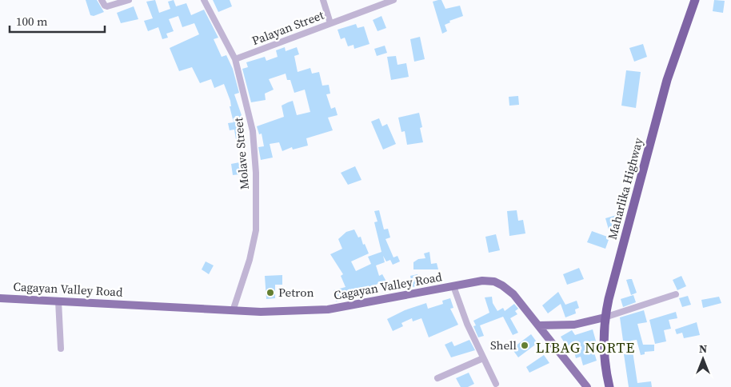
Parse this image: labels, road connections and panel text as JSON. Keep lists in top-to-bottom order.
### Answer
{
  "streets": {
    "highway": ["Maharlika Highway"],
    "main road": ["Cagayan Valley Road"],
    "street": ["Palayan Street", "Molave Street"]
  },
  "crossings": [
    ["Palayan Street", "Molave Street"],
    ["Molave Street", "Cagayan Valley Road"]
  ],
  "districts": ["LIBAG NORTE"],
  "places": ["Petron", "Shell"],
  "scale_bar": "100 m",
  "north": "top"
}
